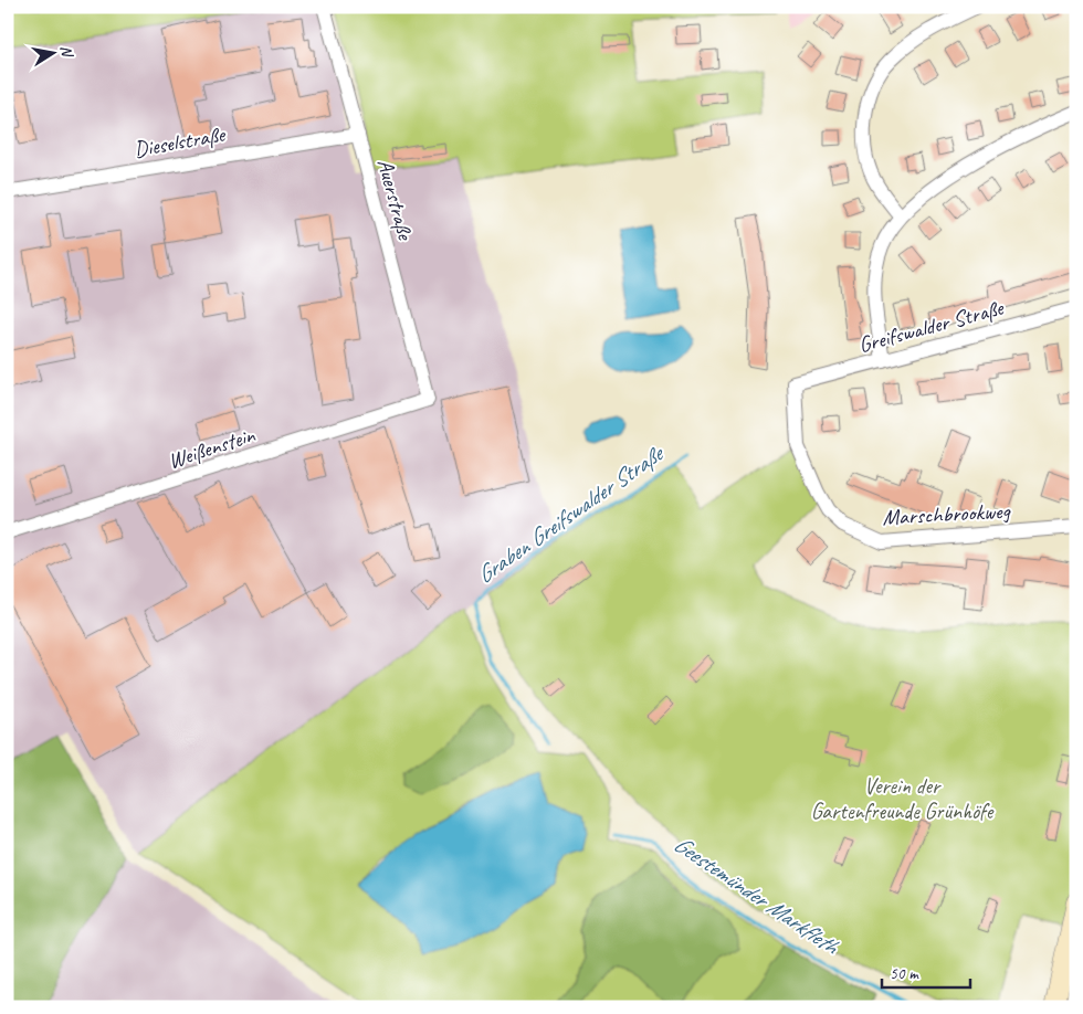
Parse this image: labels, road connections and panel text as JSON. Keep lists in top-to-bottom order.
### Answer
{
  "streets": {
    "street": [
      "Dieselstraße",
      "Auerstraße",
      "Greifswalder Straße",
      "Weißenstein",
      "Marschbrookweg"
    ]
  },
  "crossings": [
    ["Dieselstraße", "Auerstraße"],
    ["Auerstraße", "Weißenstein"],
    ["Greifswalder Straße", "Marschbrookweg"]
  ],
  "water": ["Graben Greifswalder Straße", "Geestemünder Markfleth"],
  "parks": ["Verein der Gartenfreunde Grünhöfe"],
  "scale_bar": "50 m",
  "north": "right"
}
